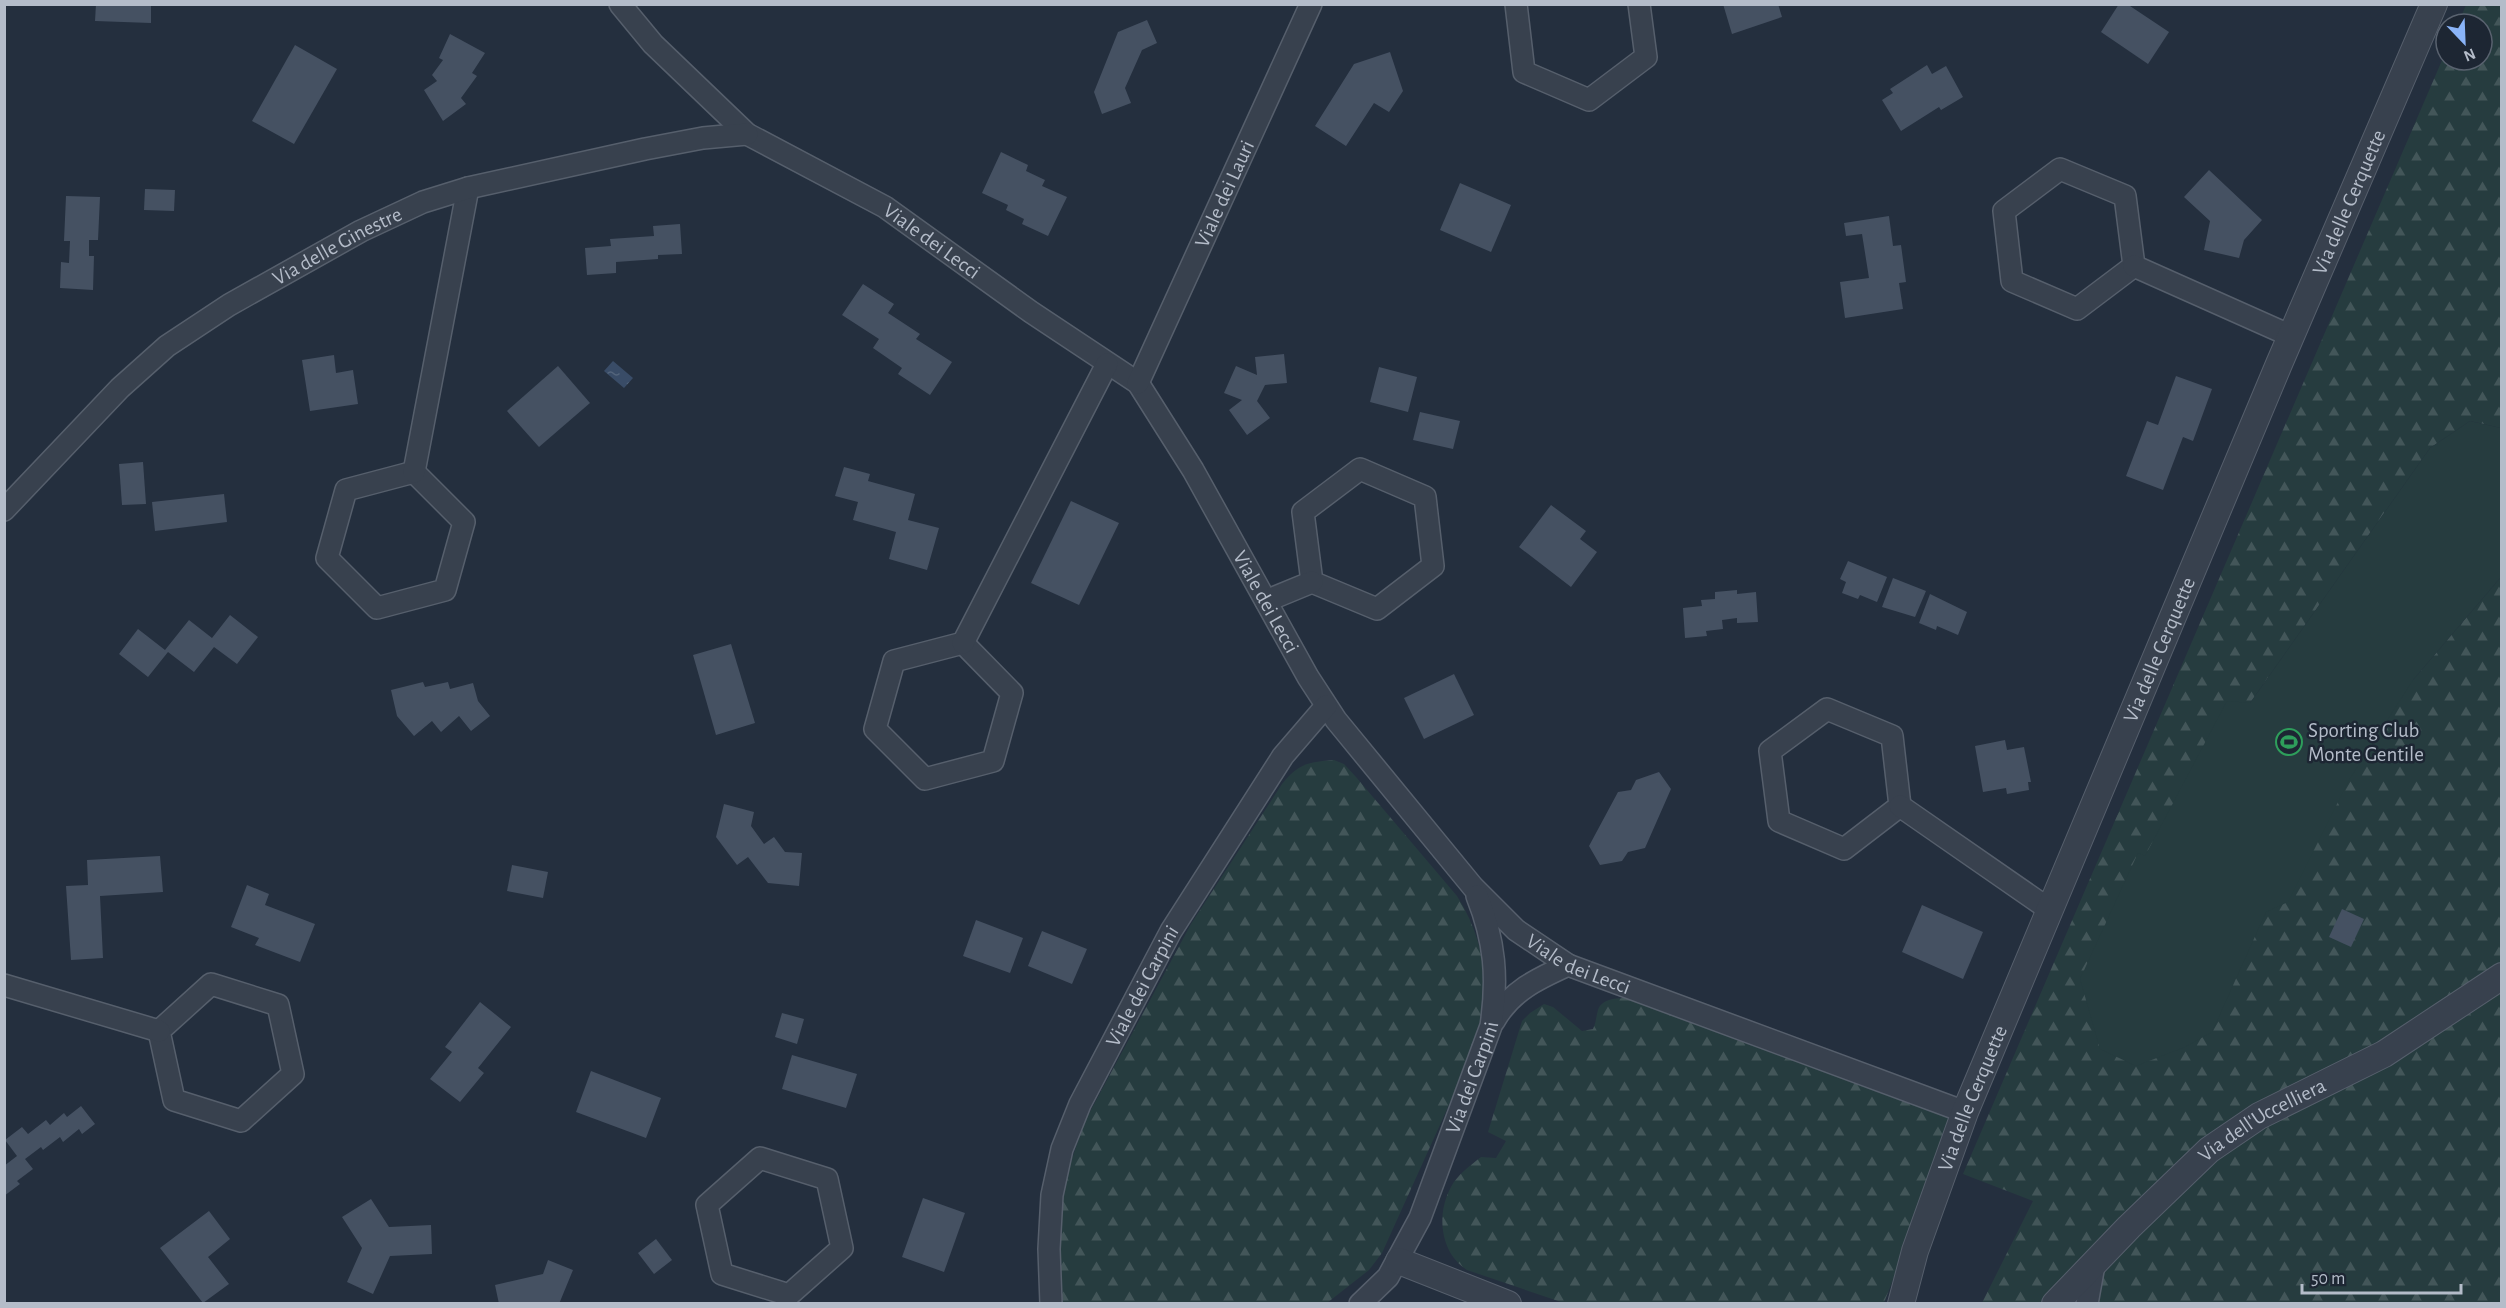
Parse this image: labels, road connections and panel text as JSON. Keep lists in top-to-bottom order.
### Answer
{
  "streets": {
    "street": [
      "Viale dei Lauri",
      "Via delle Cerquette",
      "Viale dei Lecci",
      "Via delle Ginestre",
      "Viale dei Carpini",
      "Via dei Carpini",
      "Via dell'Uccelliera"
    ]
  },
  "crossings": [
    ["Viale dei Lauri", "Viale dei Lecci"],
    ["Via delle Cerquette", "Viale dei Lecci"],
    ["Viale dei Lecci", "Via delle Ginestre"],
    ["Viale dei Lecci", "Viale dei Carpini"],
    ["Viale dei Lecci", "Via dei Carpini"]
  ],
  "places": {
    "sports": ["Sporting Club Monte Gentile"]
  },
  "scale_bar": "50 m",
  "north": "bottom right"
}
